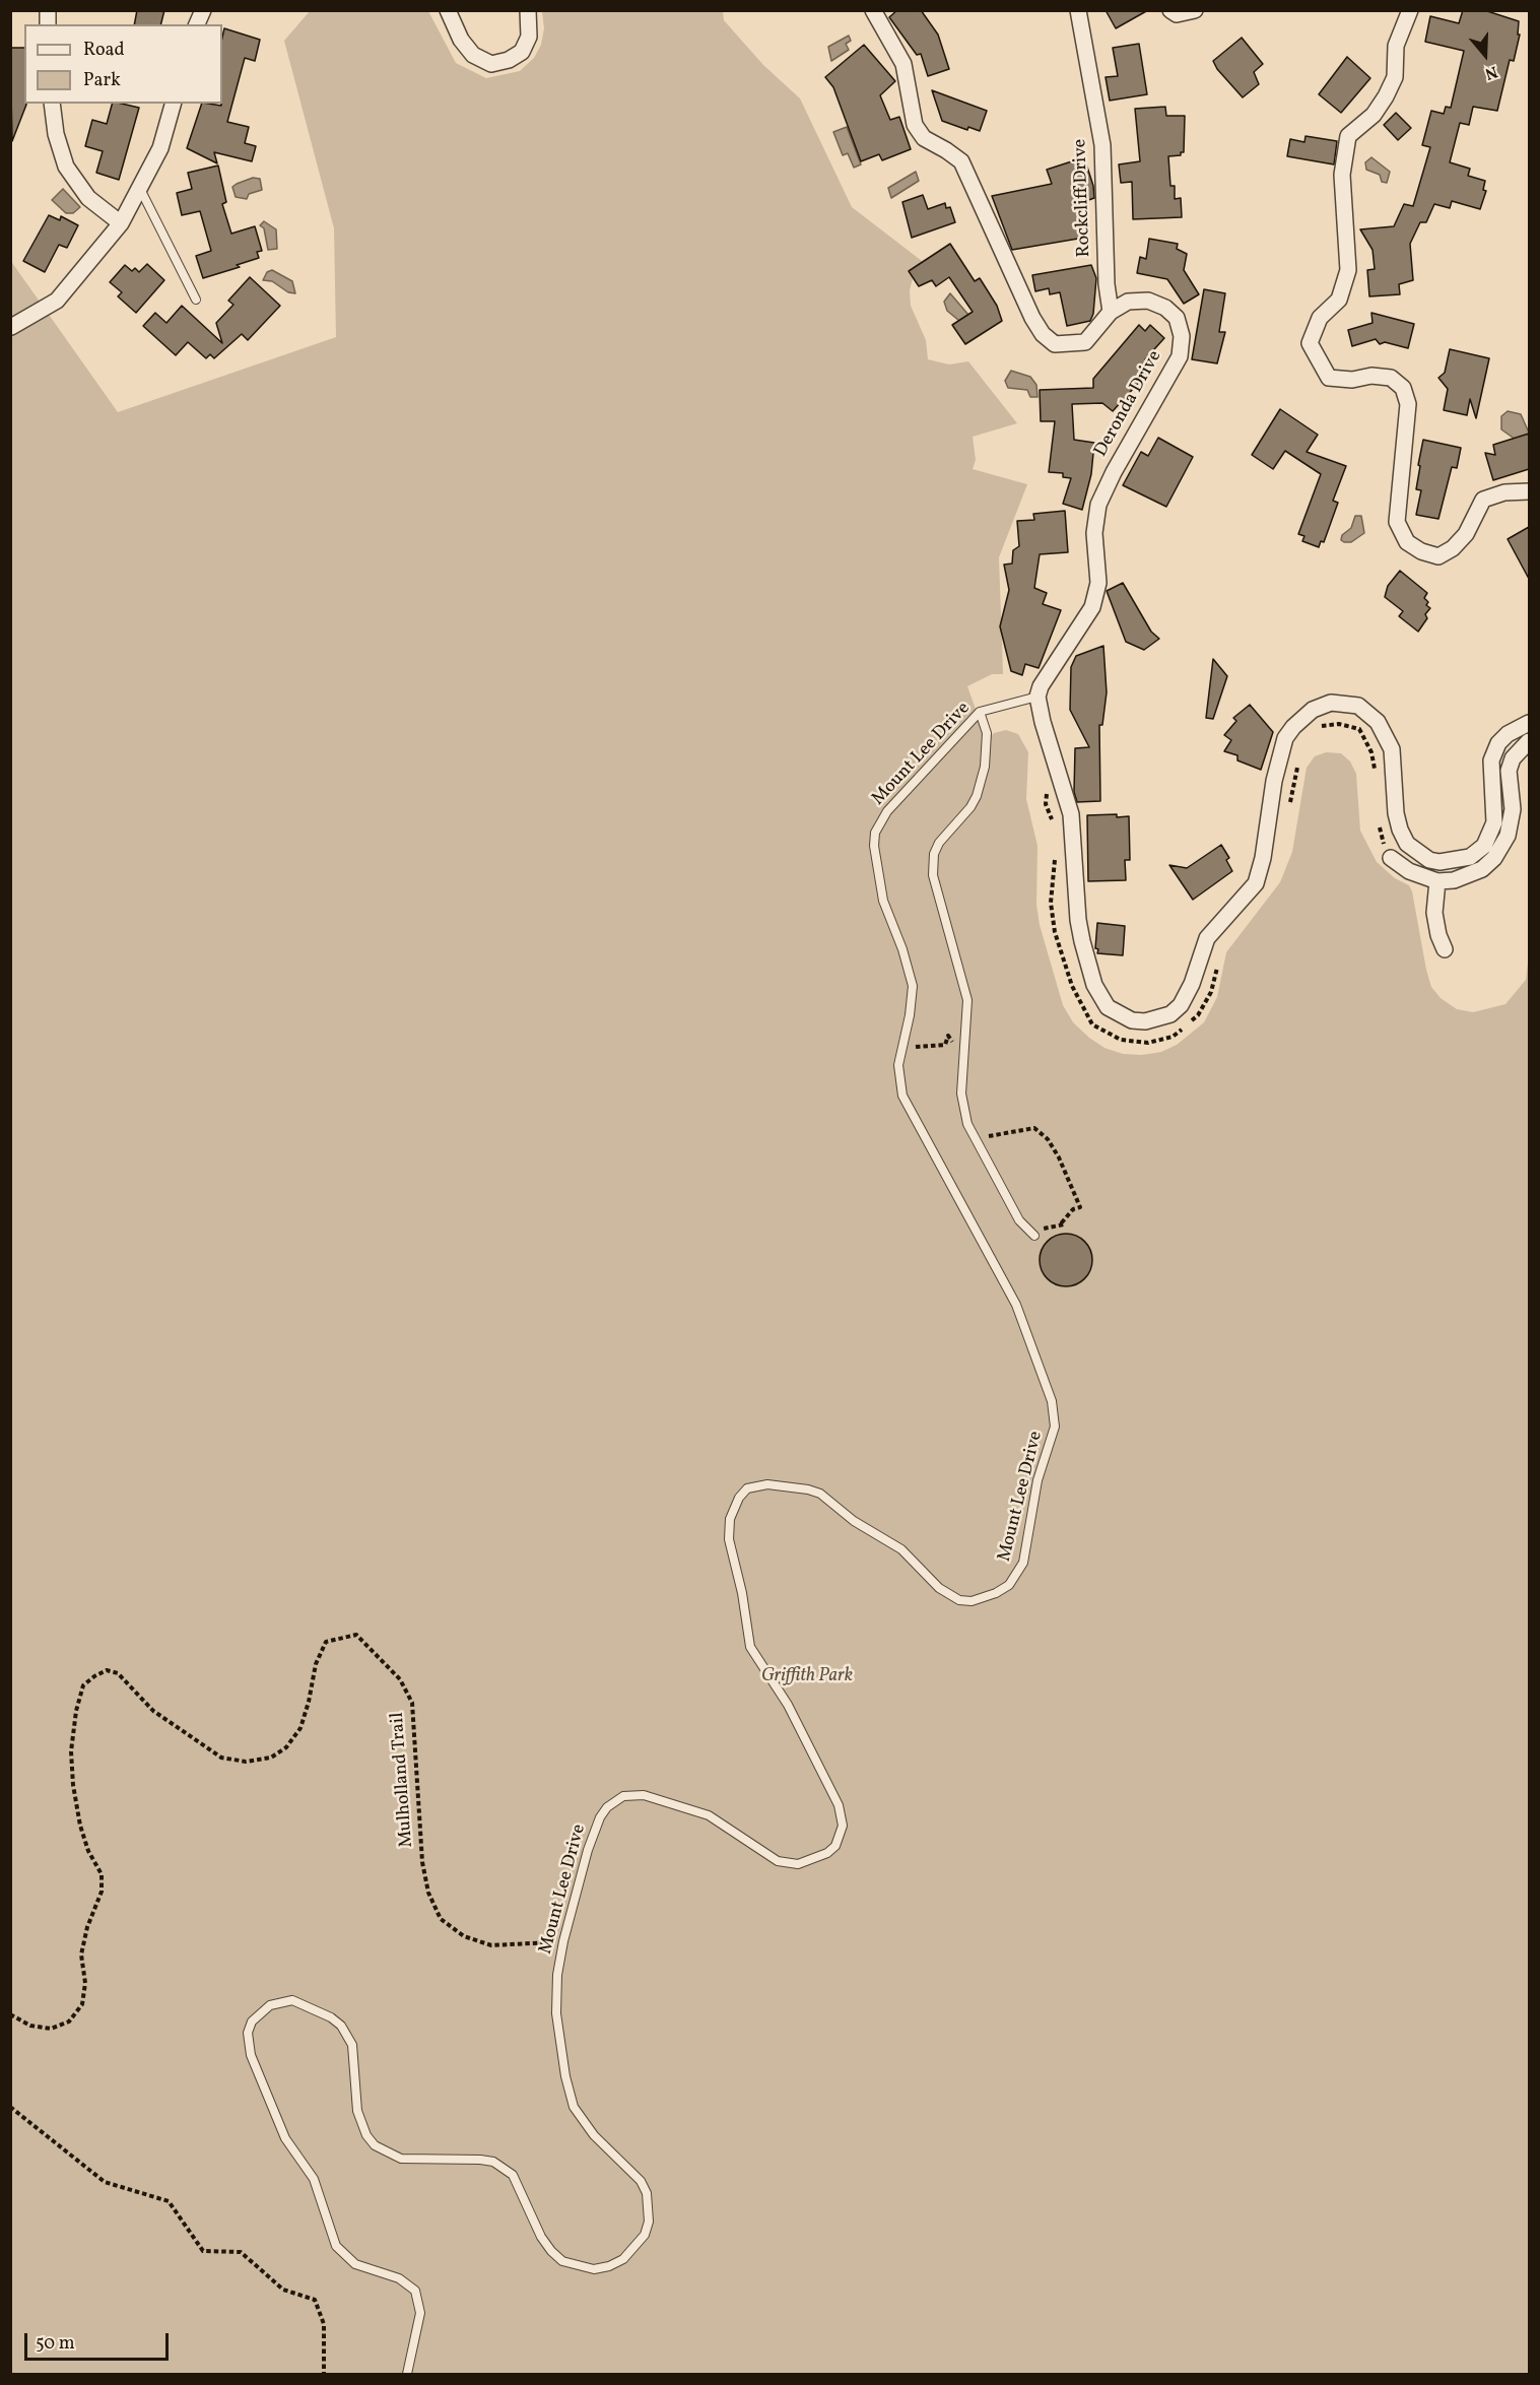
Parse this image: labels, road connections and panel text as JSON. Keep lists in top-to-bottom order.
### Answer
{
  "streets": {
    "street": ["Rockcliff Drive", "Deronda Drive"],
    "lane": ["Mount Lee Drive"],
    "path": ["Mulholland Trail"]
  },
  "crossings": [
    ["Rockcliff Drive", "Deronda Drive"],
    ["Deronda Drive", "Mount Lee Drive"],
    ["Mount Lee Drive", "Mulholland Trail"]
  ],
  "parks": ["Griffith Park"],
  "legend": ["Road", "Park"],
  "scale_bar": "50 m",
  "north": "bottom"
}
